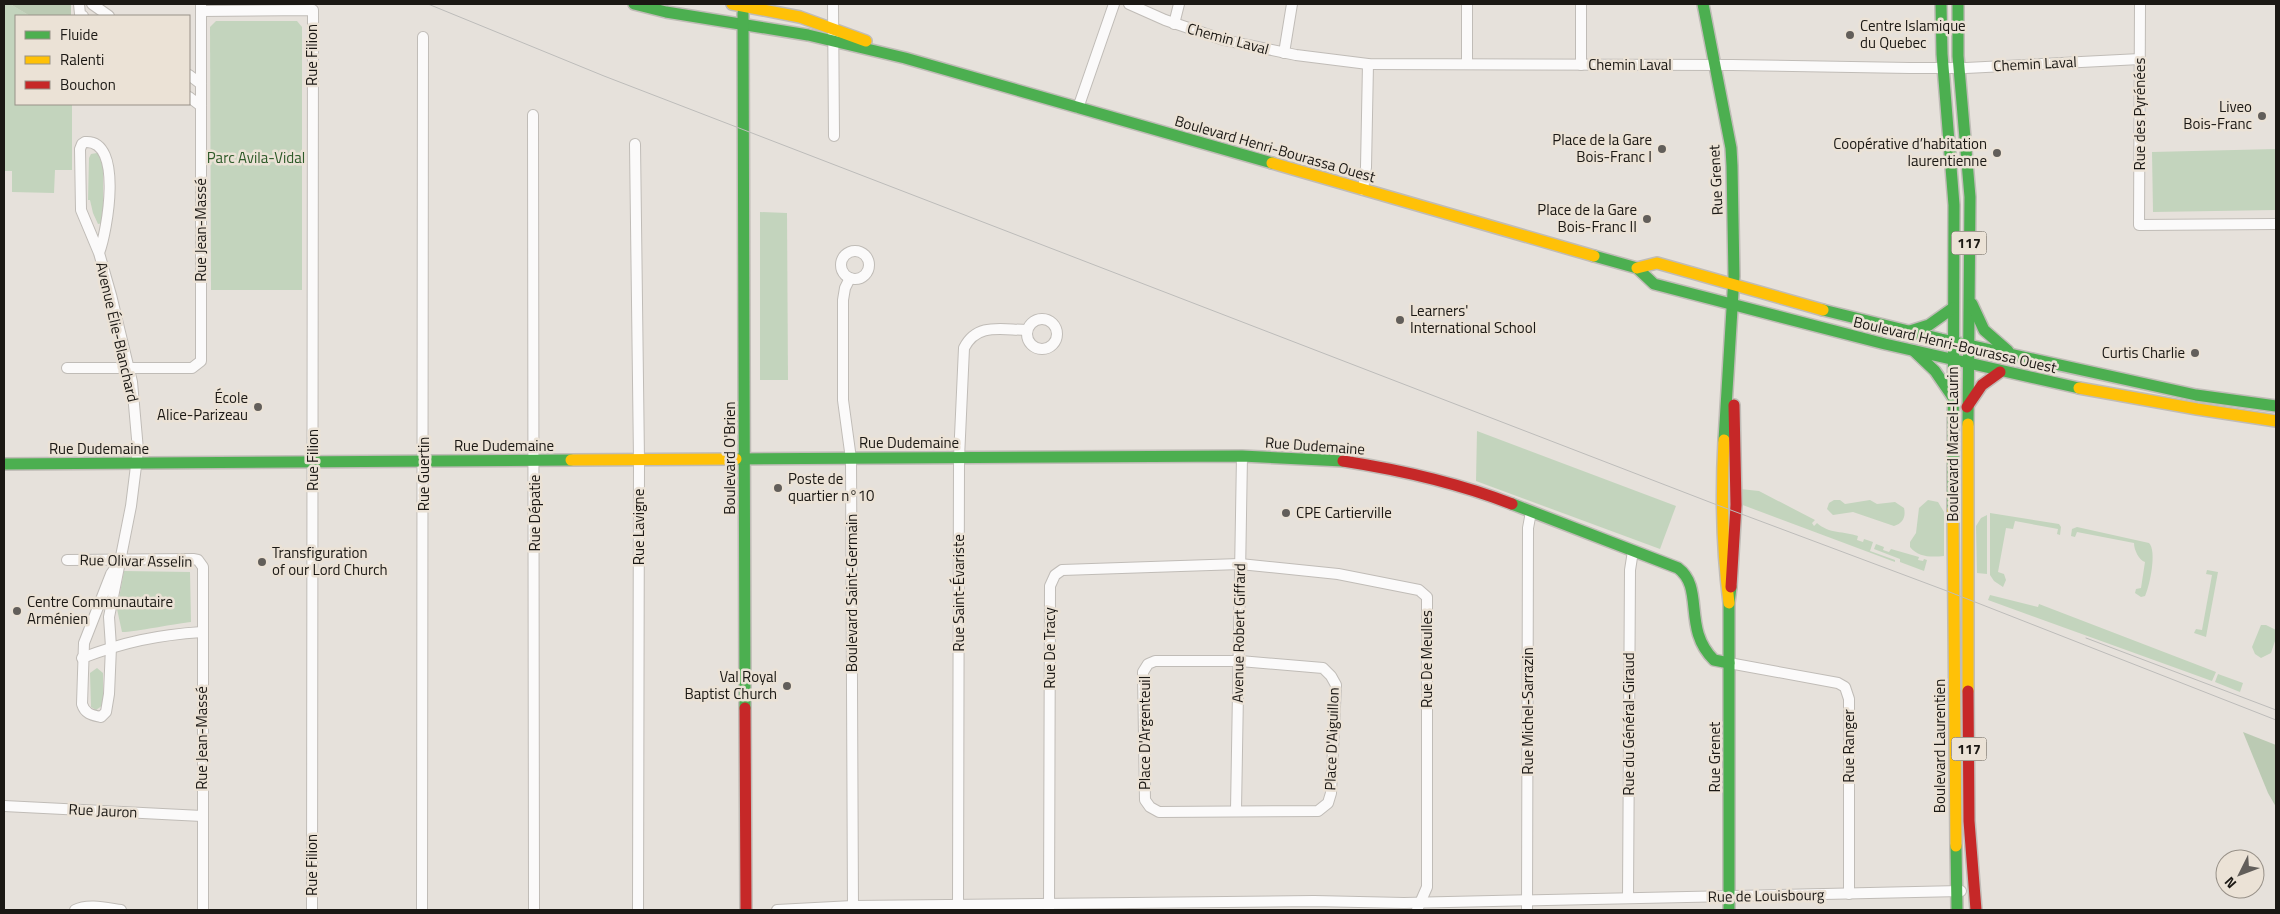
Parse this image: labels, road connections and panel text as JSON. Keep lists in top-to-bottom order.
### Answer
{
  "streets": {
    "main road": [
      "Boulevard Henri-Bourassa Ouest",
      "Rue Grenet",
      "117",
      "Rue Dudemaine",
      "Boulevard Marcel-Laurin",
      "Boulevard O'Brien",
      "Boulevard Laurentien"
    ],
    "street": [
      "Chemin Laval",
      "Rue Filion",
      "Rue des Pyrénées",
      "Rue Jean-Massé",
      "Avenue Élie-Blanchard",
      "Rue Guertin",
      "Rue Dépatie",
      "Rue Lavigne",
      "Rue Olivar Asselin",
      "Boulevard Saint-Germain",
      "Rue Saint-Évariste",
      "Avenue Robert Giffard",
      "Rue De Tracy",
      "Rue De Meulles",
      "Rue Michel-Sarrazin",
      "Rue du Général-Giraud",
      "Place D'Argenteuil",
      "Place D'Aiguillon",
      "Rue Ranger",
      "Rue Jauron",
      "Rue de Louisbourg"
    ]
  },
  "crossings": [
    ["Chemin Laval", "Rue des Pyrénées"],
    ["Chemin Laval", "Rue Grenet"],
    ["Chemin Laval", "Boulevard Marcel-Laurin"],
    ["Rue Filion", "Rue Jean-Massé"],
    ["Rue Filion", "Rue Dudemaine"],
    ["Boulevard Henri-Bourassa Ouest", "Rue Grenet"],
    ["Boulevard Henri-Bourassa Ouest", "Boulevard Marcel-Laurin"],
    ["Boulevard Henri-Bourassa Ouest", "Boulevard O'Brien"],
    ["Rue Grenet", "Rue Dudemaine"],
    ["Rue Grenet", "Rue Ranger"],
    ["Rue Grenet", "Rue de Louisbourg"],
    ["Rue Jean-Massé", "Avenue Élie-Blanchard"],
    ["Rue Jean-Massé", "Rue Olivar Asselin"],
    ["Rue Jean-Massé", "Rue Jauron"],
    ["Avenue Élie-Blanchard", "Rue Dudemaine"],
    ["Avenue Élie-Blanchard", "Rue Olivar Asselin"],
    ["Rue Dudemaine", "Boulevard O'Brien"],
    ["Rue Dudemaine", "Rue Guertin"],
    ["Rue Dudemaine", "Rue Dépatie"],
    ["Rue Dudemaine", "Rue Lavigne"],
    ["Rue Dudemaine", "Boulevard Saint-Germain"],
    ["Rue Dudemaine", "Rue Saint-Évariste"],
    ["Rue Dudemaine", "Avenue Robert Giffard"],
    ["Rue Dudemaine", "Rue Michel-Sarrazin"],
    ["Rue Dudemaine", "Rue du Général-Giraud"],
    ["Rue Dudemaine", "Rue Ranger"],
    ["Boulevard Marcel-Laurin", "Boulevard Laurentien"],
    ["Boulevard Saint-Germain", "Rue de Louisbourg"],
    ["Rue Saint-Évariste", "Rue de Louisbourg"],
    ["Avenue Robert Giffard", "Rue De Tracy"],
    ["Avenue Robert Giffard", "Rue De Meulles"],
    ["Avenue Robert Giffard", "Place D'Argenteuil"],
    ["Avenue Robert Giffard", "Place D'Aiguillon"],
    ["Rue De Tracy", "Rue De Meulles"],
    ["Rue De Tracy", "Rue de Louisbourg"],
    ["Rue De Meulles", "Rue de Louisbourg"],
    ["Rue Michel-Sarrazin", "Rue de Louisbourg"],
    ["Rue du Général-Giraud", "Rue de Louisbourg"],
    ["Place D'Argenteuil", "Place D'Aiguillon"],
    ["Rue Ranger", "Rue de Louisbourg"],
    ["Boulevard Laurentien", "Rue de Louisbourg"]
  ],
  "parks": ["Parc Avila-Vidal"],
  "places": [
    "Centre Islamique du Quebec",
    "Liveo Bois-Franc",
    "Place de la Gare Bois-Franc I",
    "Coopérative d’habitation laurentienne",
    "Place de la Gare Bois-Franc II",
    "Learners' International School",
    "Curtis Charlie",
    "École Alice-Parizeau",
    "Poste de quartier n°10",
    "CPE Cartierville",
    "Transfiguration of our Lord Church",
    "Centre Communautaire Arménien",
    "Val Royal Baptist Church"
  ],
  "legend": ["Fluide", "Ralenti", "Bouchon"],
  "north": "bottom left"
}
